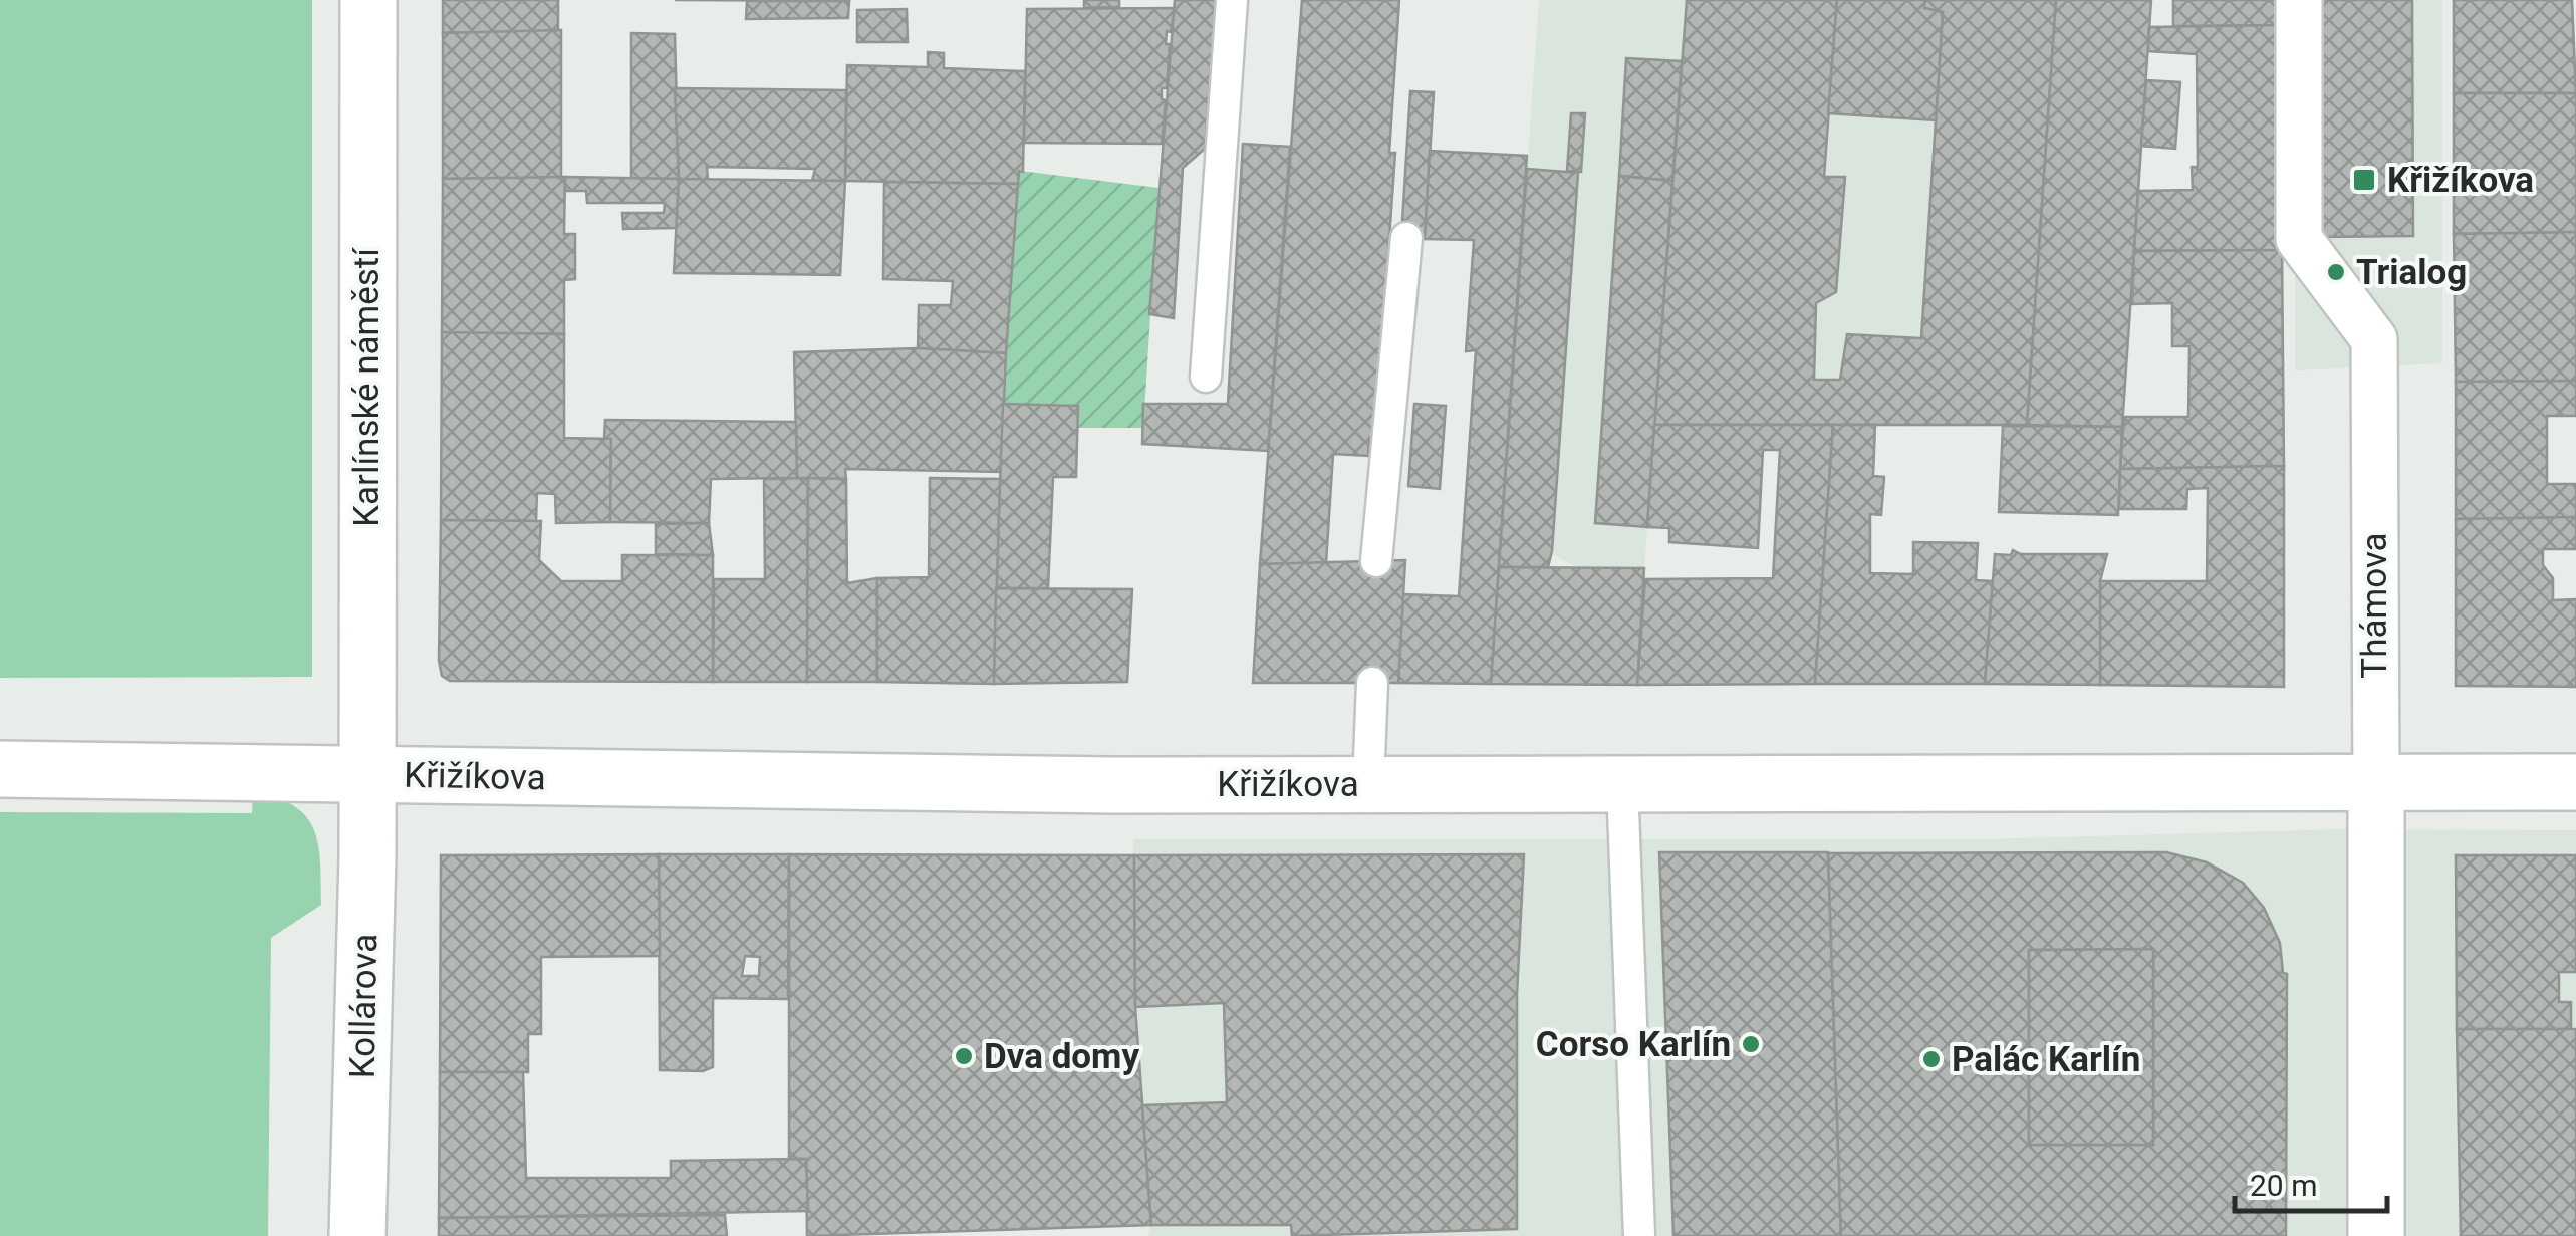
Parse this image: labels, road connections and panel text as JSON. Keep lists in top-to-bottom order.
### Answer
{
  "streets": {
    "street": [
      "Karlínské náměstí",
      "Thámova",
      "Křižíkova",
      "Kollárova"
    ]
  },
  "crossings": [
    ["Karlínské náměstí", "Křižíkova"],
    ["Karlínské náměstí", "Kollárova"],
    ["Thámova", "Křižíkova"],
    ["Křižíkova", "Kollárova"]
  ],
  "places": {
    "transit": ["Křižíkova"],
    "other": [
      "Trialog",
      "Corso Karlín",
      "Dva domy",
      "Palác Karlín"
    ]
  },
  "scale_bar": "20 m"
}
